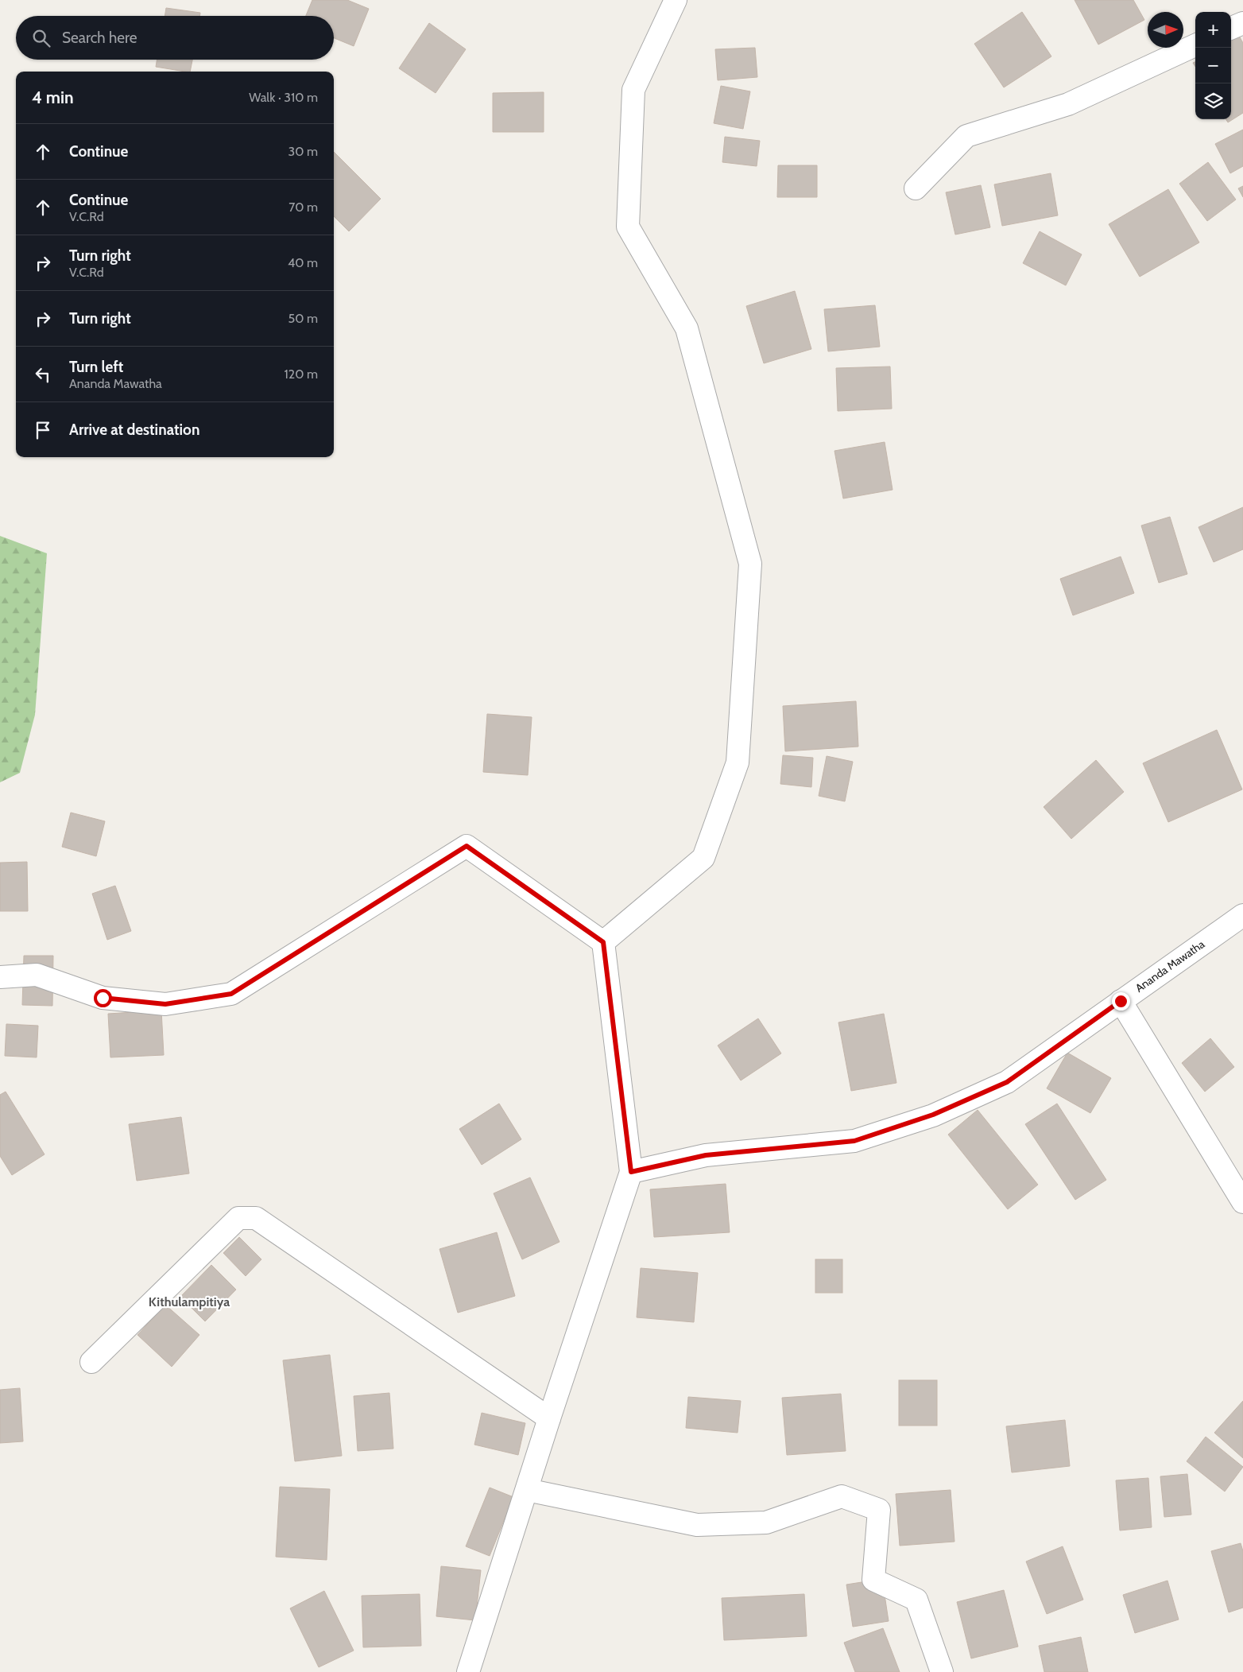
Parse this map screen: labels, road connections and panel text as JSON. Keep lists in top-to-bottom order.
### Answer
{
  "streets": {
    "street": ["Ananda Mawatha"]
  },
  "districts": ["Kithulampitiya"],
  "north": "right",
  "page": {
    "map_buttons": ["+", "−"],
    "search": "Search here",
    "heading": ["4 min", "Walk · 310 m"],
    "list": [
      ["Continue", "30 m"],
      ["Continue", "V.C.Rd", "70 m"],
      ["Turn right", "V.C.Rd", "40 m"],
      ["Turn right", "50 m"],
      ["Turn left", "Ananda Mawatha", "120 m"],
      "Arrive at destination"
    ]
  }
}
